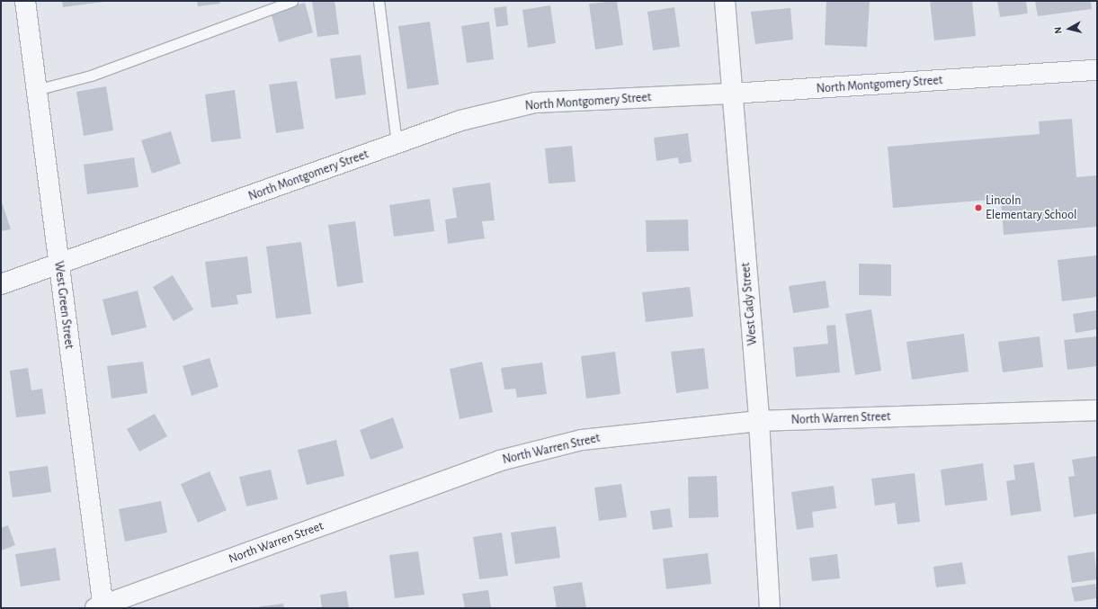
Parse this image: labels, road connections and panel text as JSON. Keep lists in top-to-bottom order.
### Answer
{
  "streets": {
    "street": [
      "North Montgomery Street",
      "West Cady Street",
      "West Green Street",
      "North Warren Street"
    ]
  },
  "crossings": [
    ["North Montgomery Street", "West Cady Street"],
    ["North Montgomery Street", "West Green Street"],
    ["West Cady Street", "North Warren Street"],
    ["West Green Street", "North Warren Street"]
  ],
  "places": ["Lincoln Elementary School"],
  "north": "left"
}
